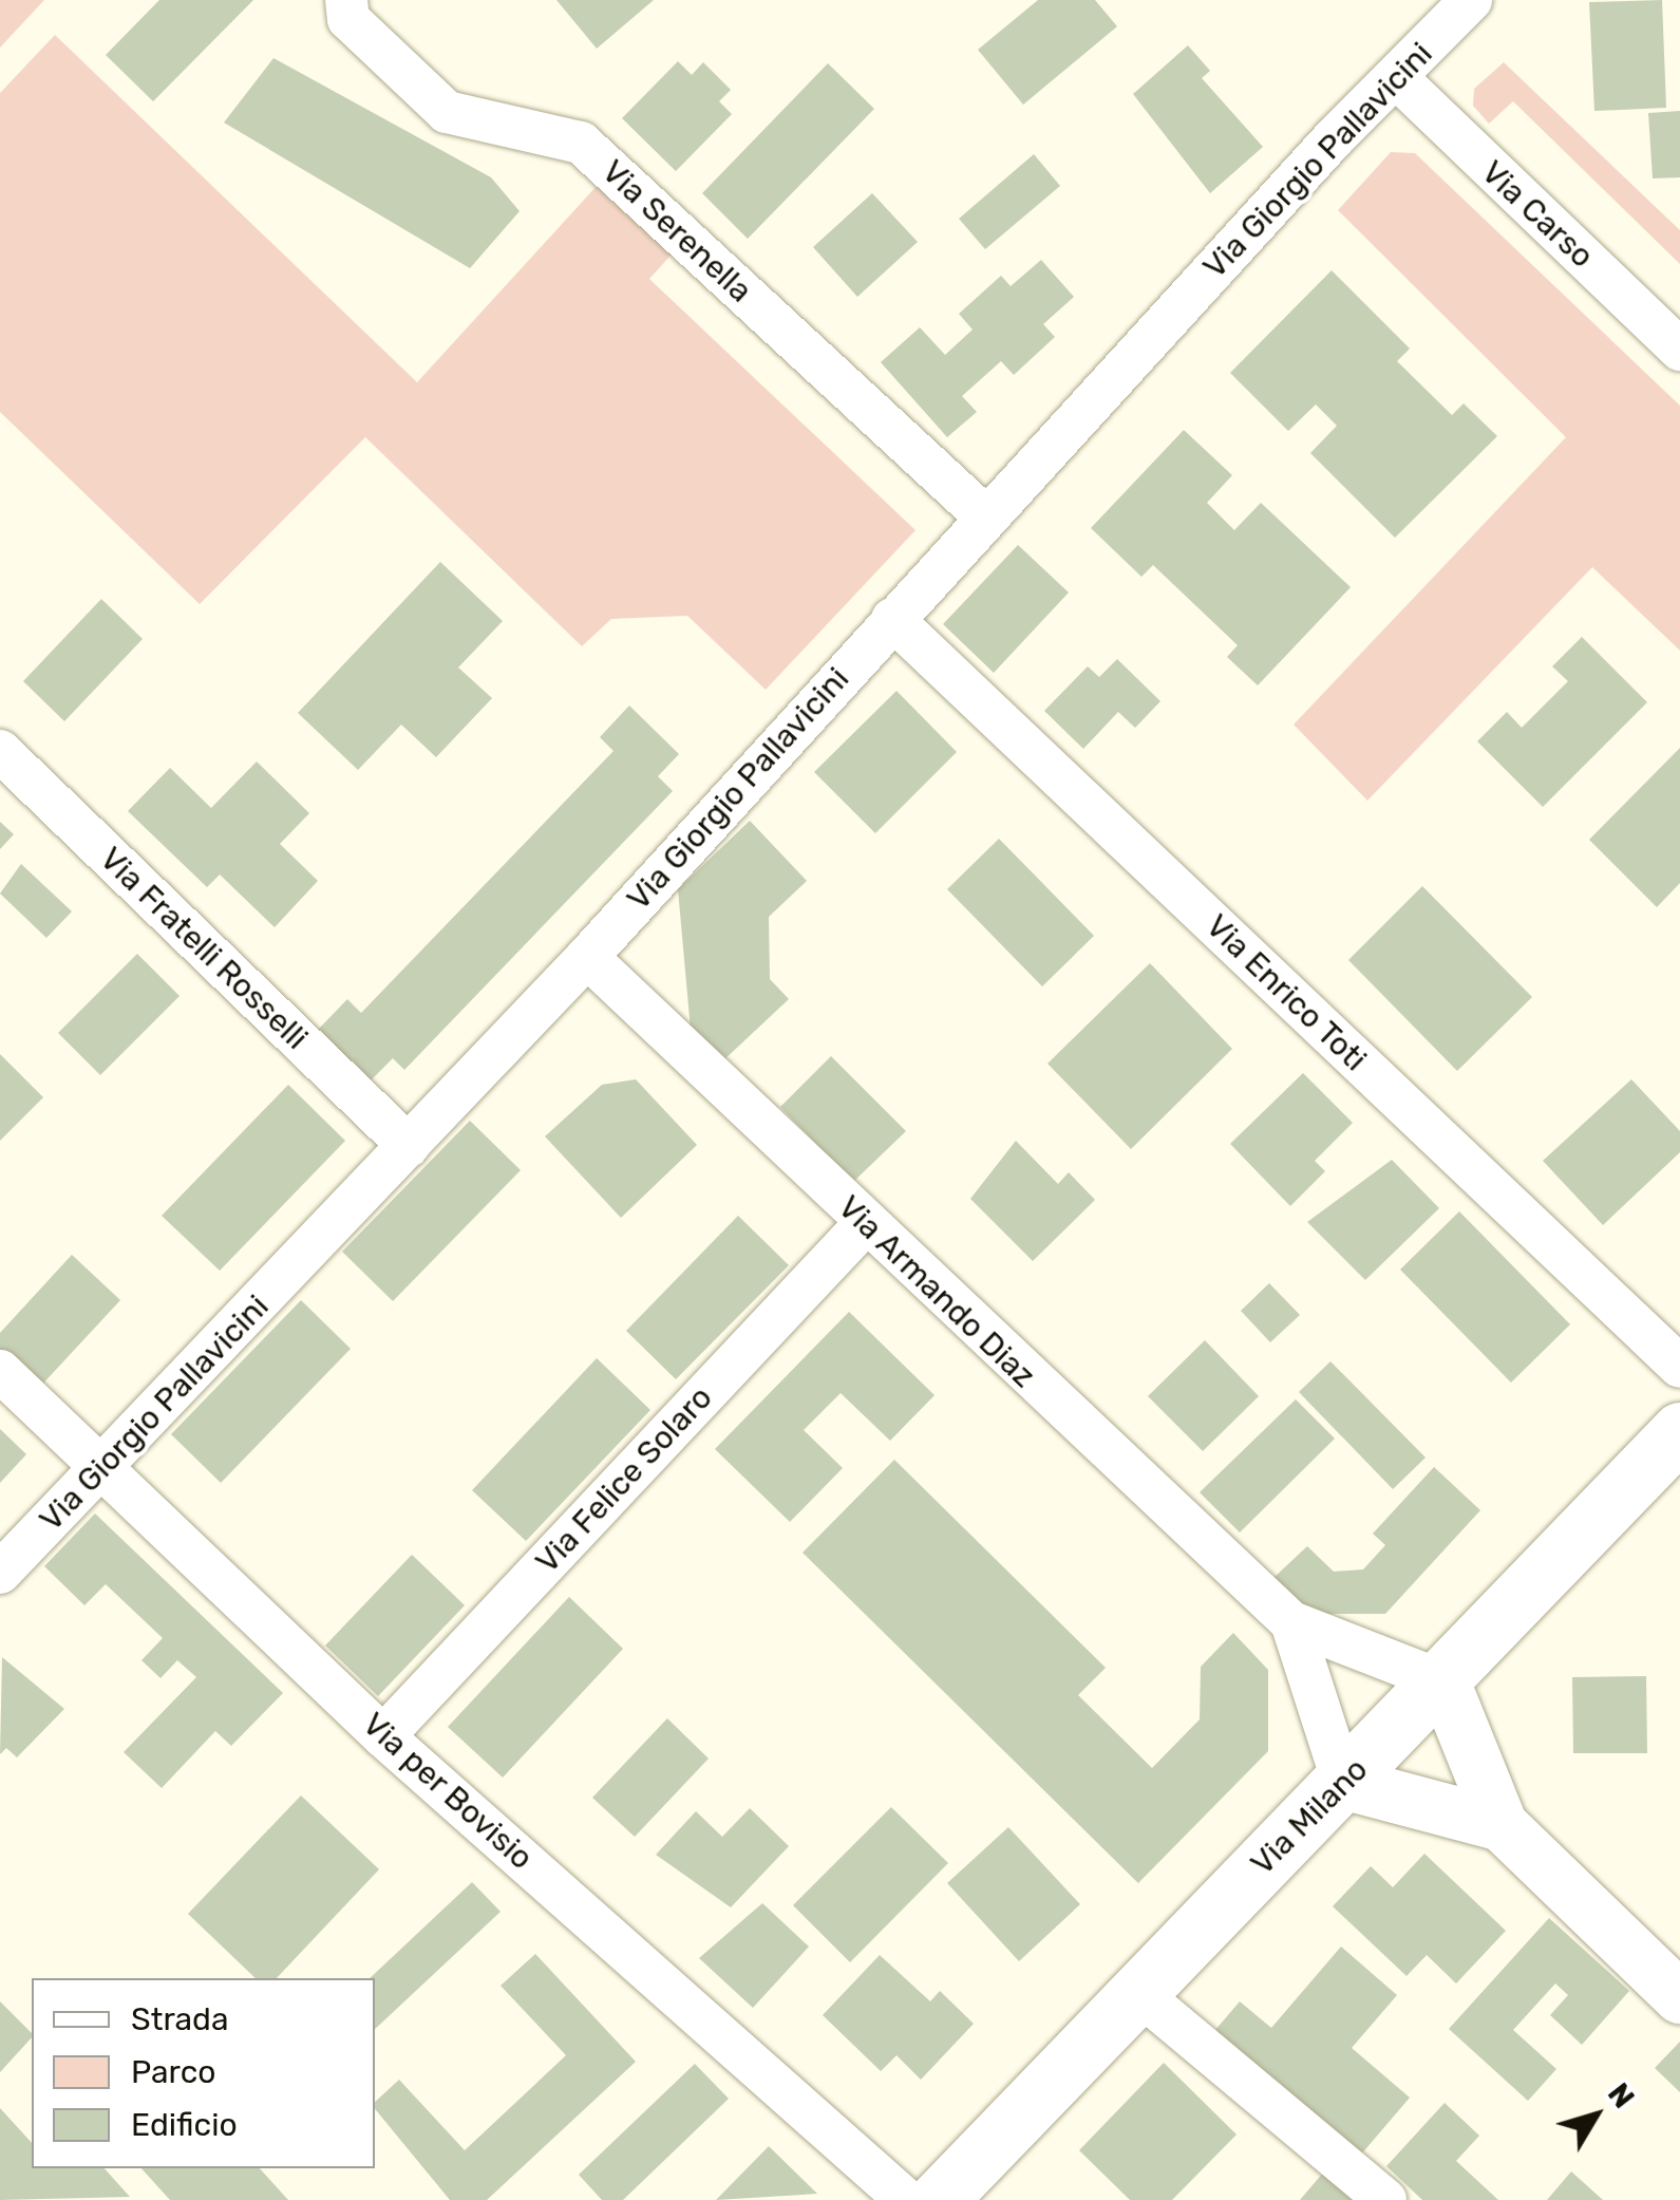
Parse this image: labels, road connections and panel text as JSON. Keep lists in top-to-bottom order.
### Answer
{
  "streets": {
    "main road": ["Via Milano"],
    "street": [
      "Via Giorgio Pallavicini",
      "Via Carso",
      "Via Serenella",
      "Via Fratelli Rosselli",
      "Via Enrico Toti",
      "Via Armando Diaz",
      "Via Felice Solaro",
      "Via per Bovisio"
    ]
  },
  "crossings": [
    ["Via Giorgio Pallavicini", "Via Carso"],
    ["Via Giorgio Pallavicini", "Via Serenella"],
    ["Via Giorgio Pallavicini", "Via Fratelli Rosselli"],
    ["Via Giorgio Pallavicini", "Via Enrico Toti"],
    ["Via Giorgio Pallavicini", "Via Armando Diaz"],
    ["Via Giorgio Pallavicini", "Via per Bovisio"],
    ["Via Armando Diaz", "Via Felice Solaro"],
    ["Via Armando Diaz", "Via Milano"],
    ["Via Felice Solaro", "Via per Bovisio"]
  ],
  "legend": ["Strada", "Parco", "Edificio"],
  "north": "top right"
}
